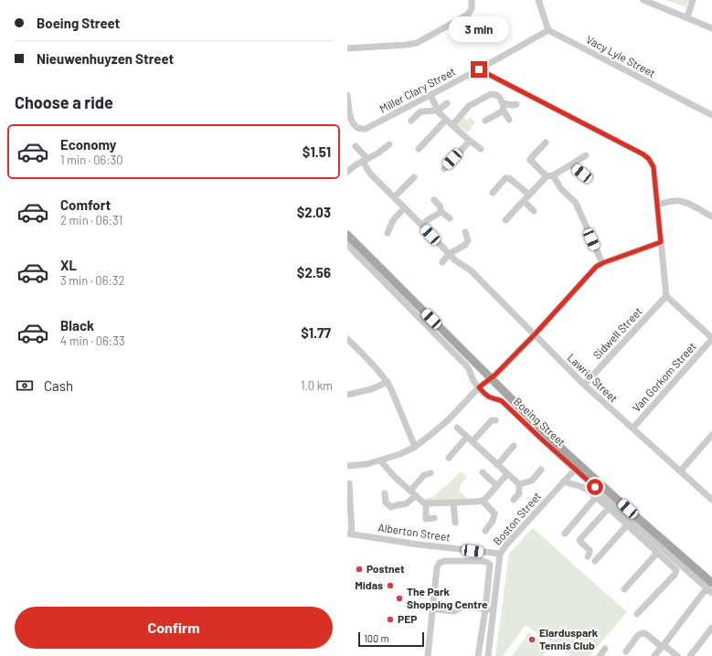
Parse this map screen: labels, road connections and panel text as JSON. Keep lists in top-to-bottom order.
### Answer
{
  "streets": {
    "main road": ["Boeing Street"],
    "street": [
      "Vacy Lyle Street",
      "Miller Clary Street",
      "Sidwell Street",
      "Van Gorkom Street",
      "Lawrie Street",
      "Boston Street",
      "Alberton Street"
    ]
  },
  "crossings": [
    ["Vacy Lyle Street", "Miller Clary Street"],
    ["Sidwell Street", "Lawrie Street"],
    ["Van Gorkom Street", "Lawrie Street"],
    ["Boeing Street", "Boston Street"],
    ["Boston Street", "Alberton Street"]
  ],
  "places": [
    "Postnet",
    "Midas",
    "The Park Shopping Centre",
    "PEP",
    "Elarduspark Tennis Club"
  ],
  "scale_bar": "100 m",
  "page": {
    "banner": ["Boeing Street", "Nieuwenhuyzen Street"],
    "bubble": "3 min",
    "heading": "Choose a ride",
    "list": [
      {
        "name": "Economy",
        "note": "1 min · 06:30",
        "value": "$1.51"
      },
      {
        "name": "Comfort",
        "note": "2 min · 06:31",
        "value": "$2.03"
      },
      {
        "name": "XL",
        "note": "3 min · 06:32",
        "value": "$2.56"
      },
      {
        "name": "Black",
        "note": "4 min · 06:33",
        "value": "$1.77"
      }
    ],
    "pay": ["Cash", "1.0 km"],
    "buttons": "Confirm",
    "scale": "100 m"
  }
}
